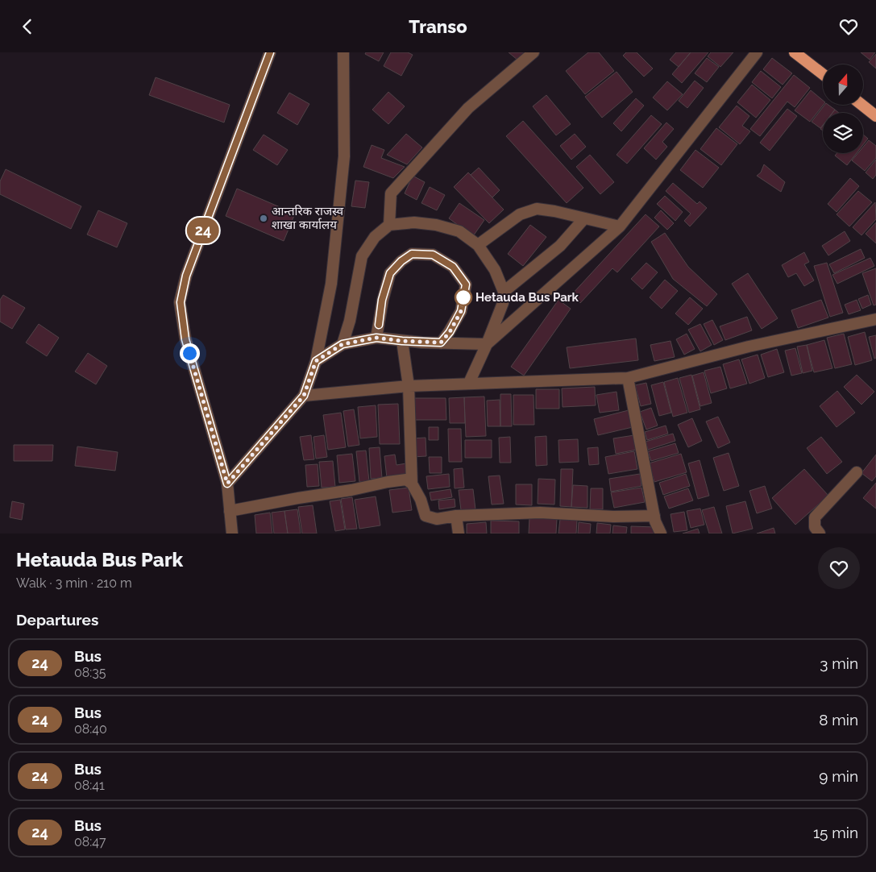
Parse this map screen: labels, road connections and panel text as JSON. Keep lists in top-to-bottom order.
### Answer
{
  "places": ["आन्तरिक राजस्व शाखा कार्यालय", "Hetauda Bus Park"],
  "lines": ["bus line 24"],
  "north": "top",
  "page": {
    "header": "Transo",
    "on_map": "24",
    "heading": [
      ["Hetauda Bus Park", "Walk · 3 min · 210 m"],
      "Departures"
    ],
    "list": [
      {
        "mark": "24",
        "name": "Bus",
        "note": "08:35",
        "value": "3 min"
      },
      {
        "mark": "24",
        "name": "Bus",
        "note": "08:40",
        "value": "8 min"
      },
      {
        "mark": "24",
        "name": "Bus",
        "note": "08:41",
        "value": "9 min"
      },
      {
        "mark": "24",
        "name": "Bus",
        "note": "08:47",
        "value": "15 min"
      }
    ]
  }
}
